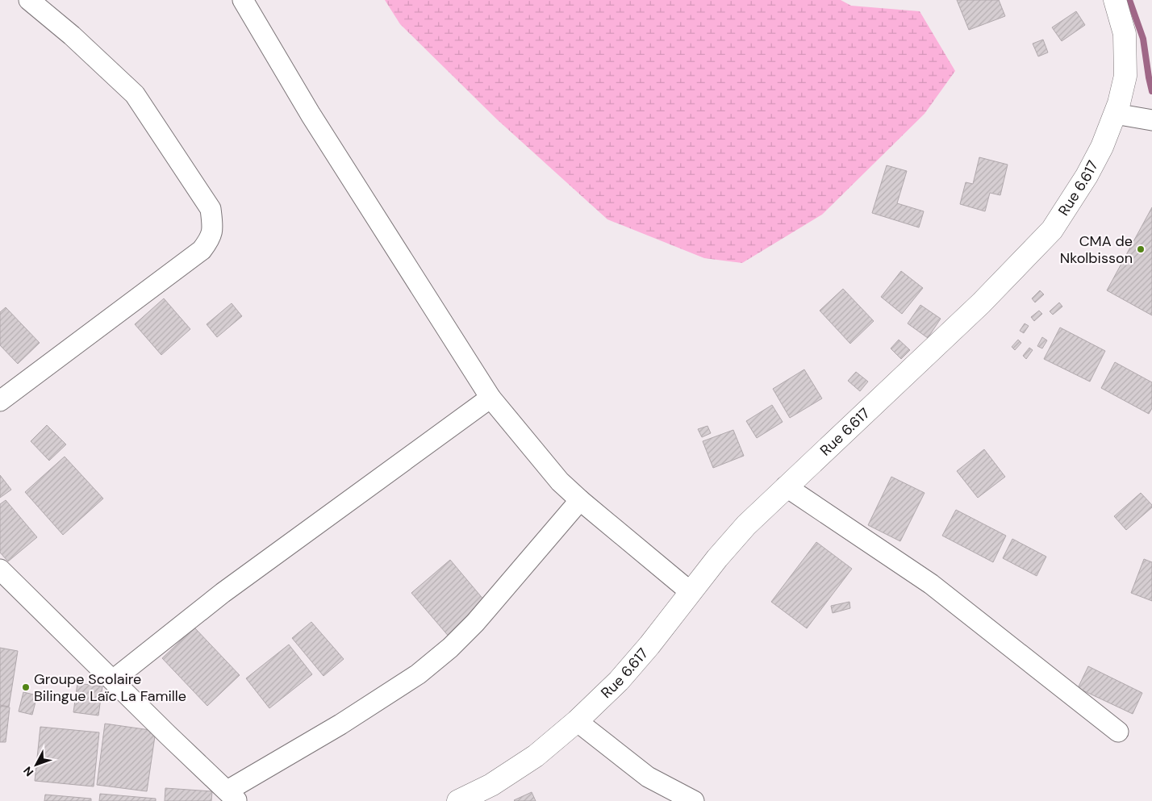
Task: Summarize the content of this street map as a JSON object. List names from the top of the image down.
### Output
{
  "streets": {
    "street": ["Rue 6.617"]
  },
  "places": ["CMA de Nkolbisson", "Groupe Scolaire Bilingue Laïc La Famille"],
  "north": "bottom left"
}
